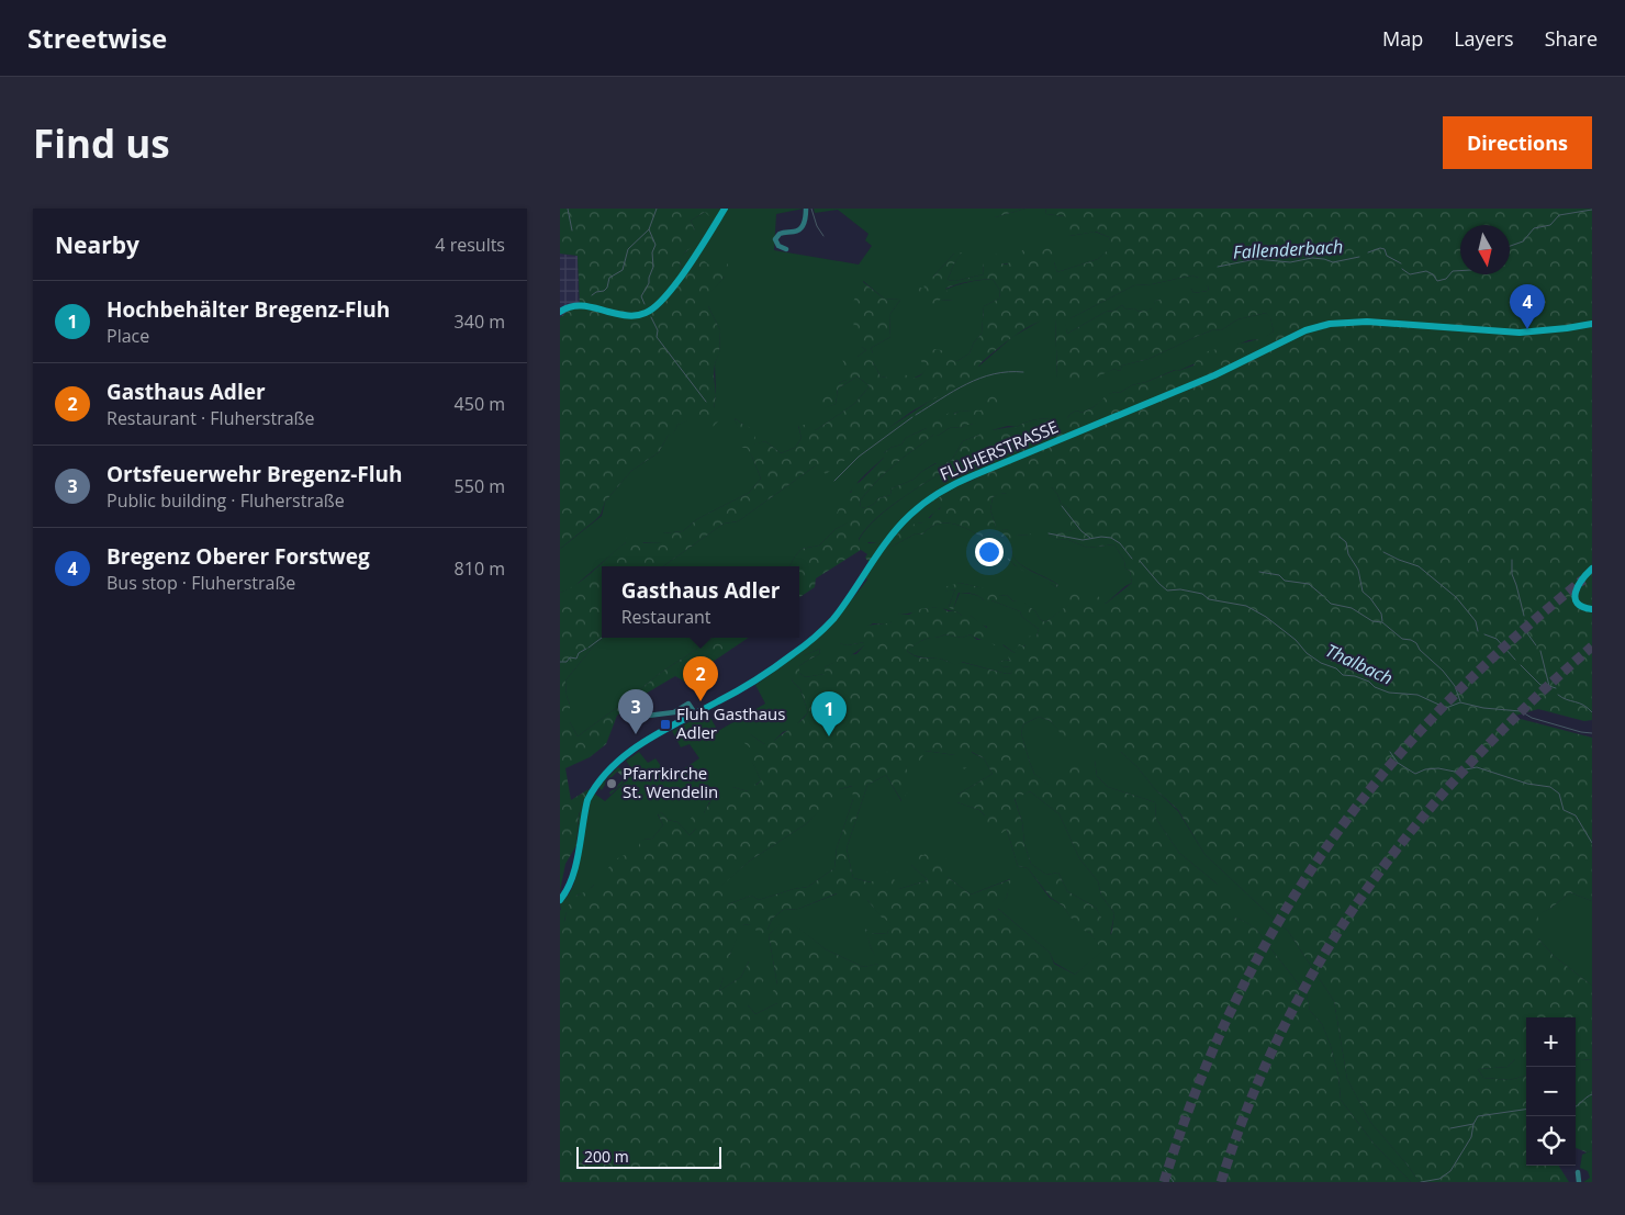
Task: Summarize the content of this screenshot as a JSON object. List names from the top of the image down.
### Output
{
  "streets": {
    "street": ["FLUHERSTRASSE"]
  },
  "water": ["Fallenderbach", "Thalbach"],
  "places": {
    "transit": ["Fluh Gasthaus Adler"],
    "other": ["Pfarrkirche St. Wendelin"]
  },
  "scale_bar": "200 m",
  "north": "bottom",
  "page": {
    "header": "Streetwise",
    "nav": ["Map", "Layers", "Share"],
    "buttons": "Directions",
    "title": "Find us",
    "heading": ["Nearby", "4 results"],
    "list": [
      {
        "mark": "1",
        "name": "Hochbehälter Bregenz-Fluh",
        "note": "Place",
        "value": "340 m"
      },
      {
        "mark": "2",
        "name": "Gasthaus Adler",
        "note": "Restaurant · Fluherstraße",
        "value": "450 m"
      },
      {
        "mark": "3",
        "name": "Ortsfeuerwehr Bregenz-Fluh",
        "note": "Public building · Fluherstraße",
        "value": "550 m"
      },
      {
        "mark": "4",
        "name": "Bregenz Oberer Forstweg",
        "note": "Bus stop · Fluherstraße",
        "value": "810 m"
      }
    ],
    "pins": [
      "4",
      "2",
      "3",
      "1"
    ],
    "popup": ["Gasthaus Adler", "Restaurant"],
    "map_buttons": ["+", "−"],
    "scale": "200 m"
  }
}
